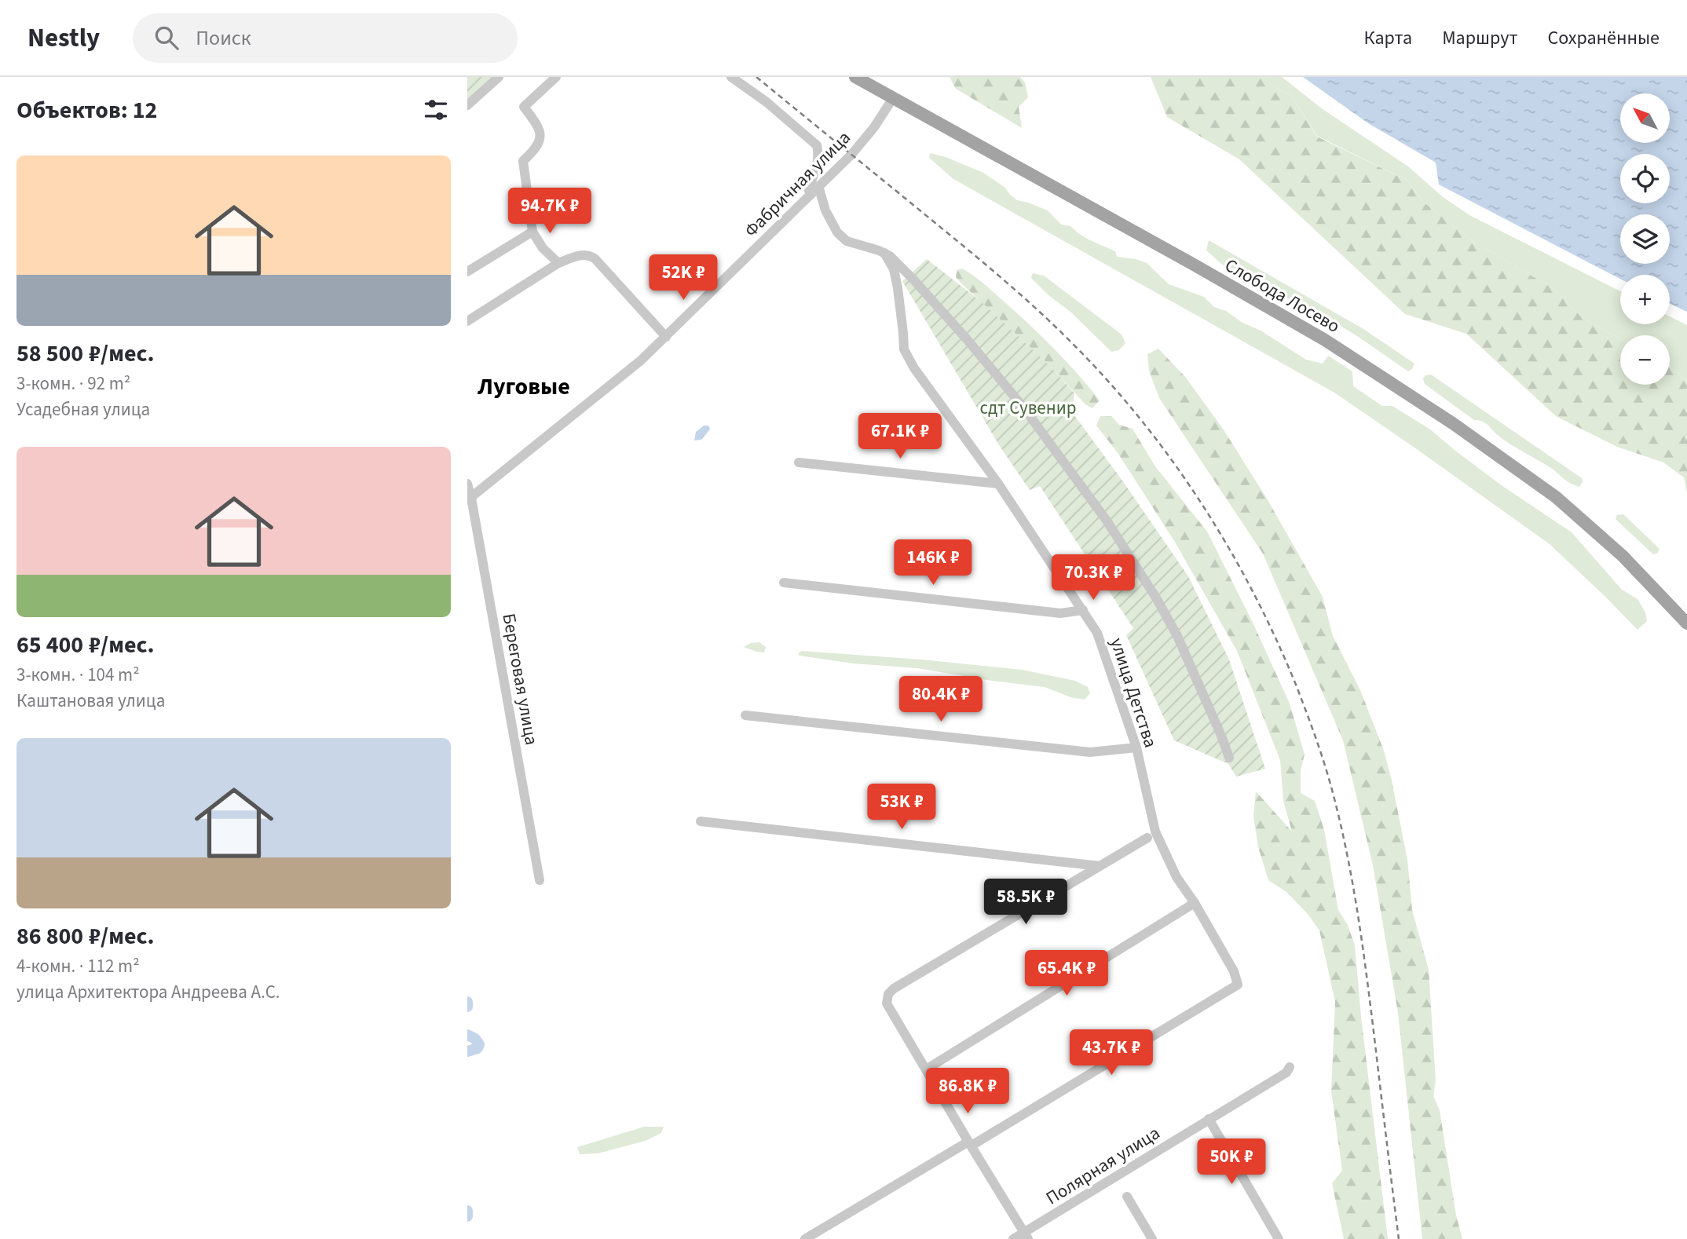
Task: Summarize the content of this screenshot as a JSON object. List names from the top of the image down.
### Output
{
  "streets": {
    "main road": ["Слобода Лосево"],
    "street": [
      "Фабричная улица",
      "Береговая улица",
      "улица Детства",
      "Полярная улица"
    ]
  },
  "crossings": [
    ["Фабричная улица", "Слобода Лосево"],
    ["Фабричная улица", "Береговая улица"]
  ],
  "districts": ["Луговые"],
  "parks": ["сдт Сувенир"],
  "north": "top left",
  "page": {
    "header": "Nestly",
    "search": "Поиск",
    "nav": ["Карта", "Маршрут", "Сохранённые"],
    "heading": "Объектов: 12",
    "map_buttons": ["+", "−"],
    "list": [
      {
        "name": "58 500 ₽/мес.",
        "note": "3-комн. · 92 m² · Усадебная улица"
      },
      {
        "name": "65 400 ₽/мес.",
        "note": "3-комн. · 104 m² · Каштановая улица"
      },
      {
        "name": "86 800 ₽/мес.",
        "note": "4-комн. · 112 m² · улица Архитектора Андреева А.С."
      }
    ],
    "price": [
      "94.7K ₽",
      "52K ₽",
      "67.1K ₽",
      "146K ₽",
      "70.3K ₽",
      "80.4K ₽",
      "53K ₽",
      "58.5K ₽",
      "65.4K ₽",
      "43.7K ₽",
      "86.8K ₽",
      "50K ₽"
    ]
  }
}
